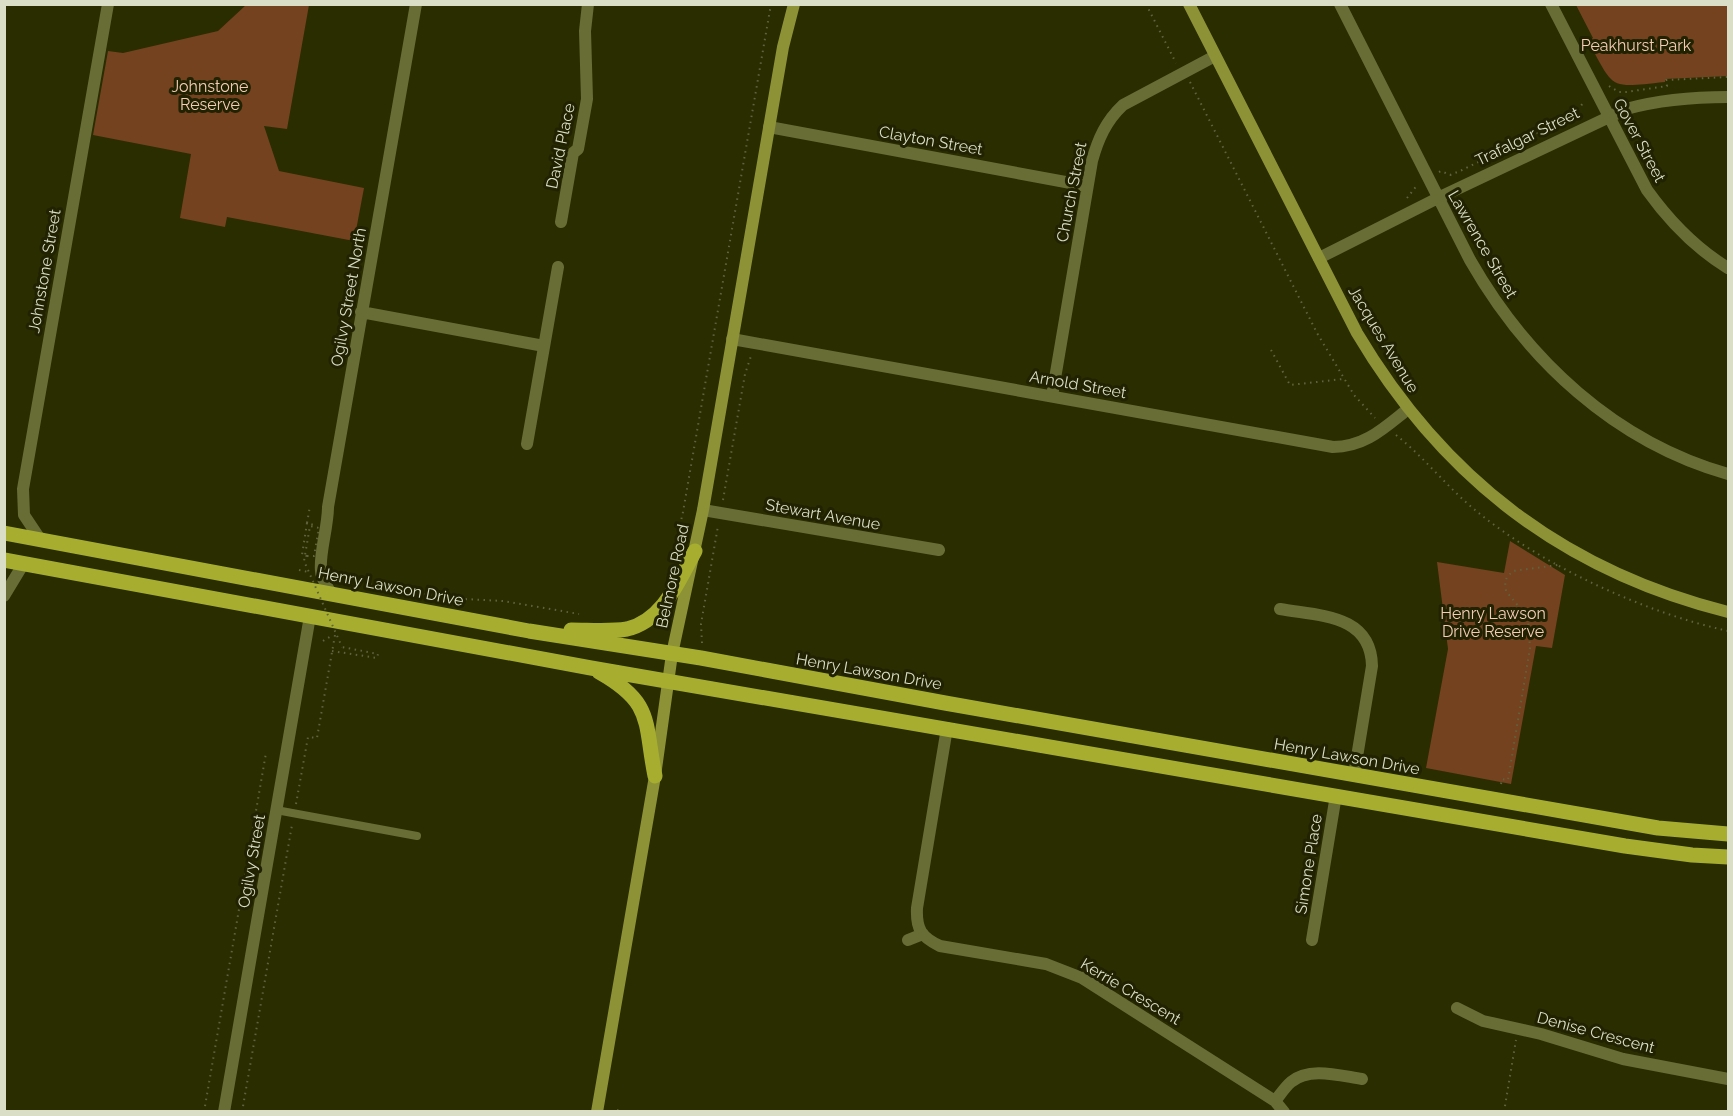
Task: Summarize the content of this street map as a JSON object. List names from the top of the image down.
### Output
{
  "streets": {
    "main road": ["Jacques Avenue", "Belmore Road", "Henry Lawson Drive"],
    "street": [
      "Trafalgar Street",
      "Clayton Street",
      "Gover Street",
      "David Place",
      "Church Street",
      "Lawrence Street",
      "Johnstone Street",
      "Ogilvy Street North",
      "Arnold Street",
      "Stewart Avenue",
      "Ogilvy Street",
      "Simone Place",
      "Kerrie Crescent",
      "Denise Crescent"
    ]
  },
  "crossings": [
    ["Trafalgar Street", "Gover Street"],
    ["Trafalgar Street", "Lawrence Street"],
    ["Trafalgar Street", "Jacques Avenue"],
    ["Clayton Street", "Church Street"],
    ["Clayton Street", "Belmore Road"],
    ["Church Street", "Jacques Avenue"],
    ["Church Street", "Arnold Street"],
    ["Johnstone Street", "Henry Lawson Drive"],
    ["Ogilvy Street North", "Henry Lawson Drive"],
    ["Jacques Avenue", "Arnold Street"],
    ["Arnold Street", "Belmore Road"],
    ["Stewart Avenue", "Belmore Road"],
    ["Belmore Road", "Henry Lawson Drive"]
  ],
  "parks": ["Peakhurst Park", "Johnstone Reserve", "Henry Lawson Drive Reserve"]
}
